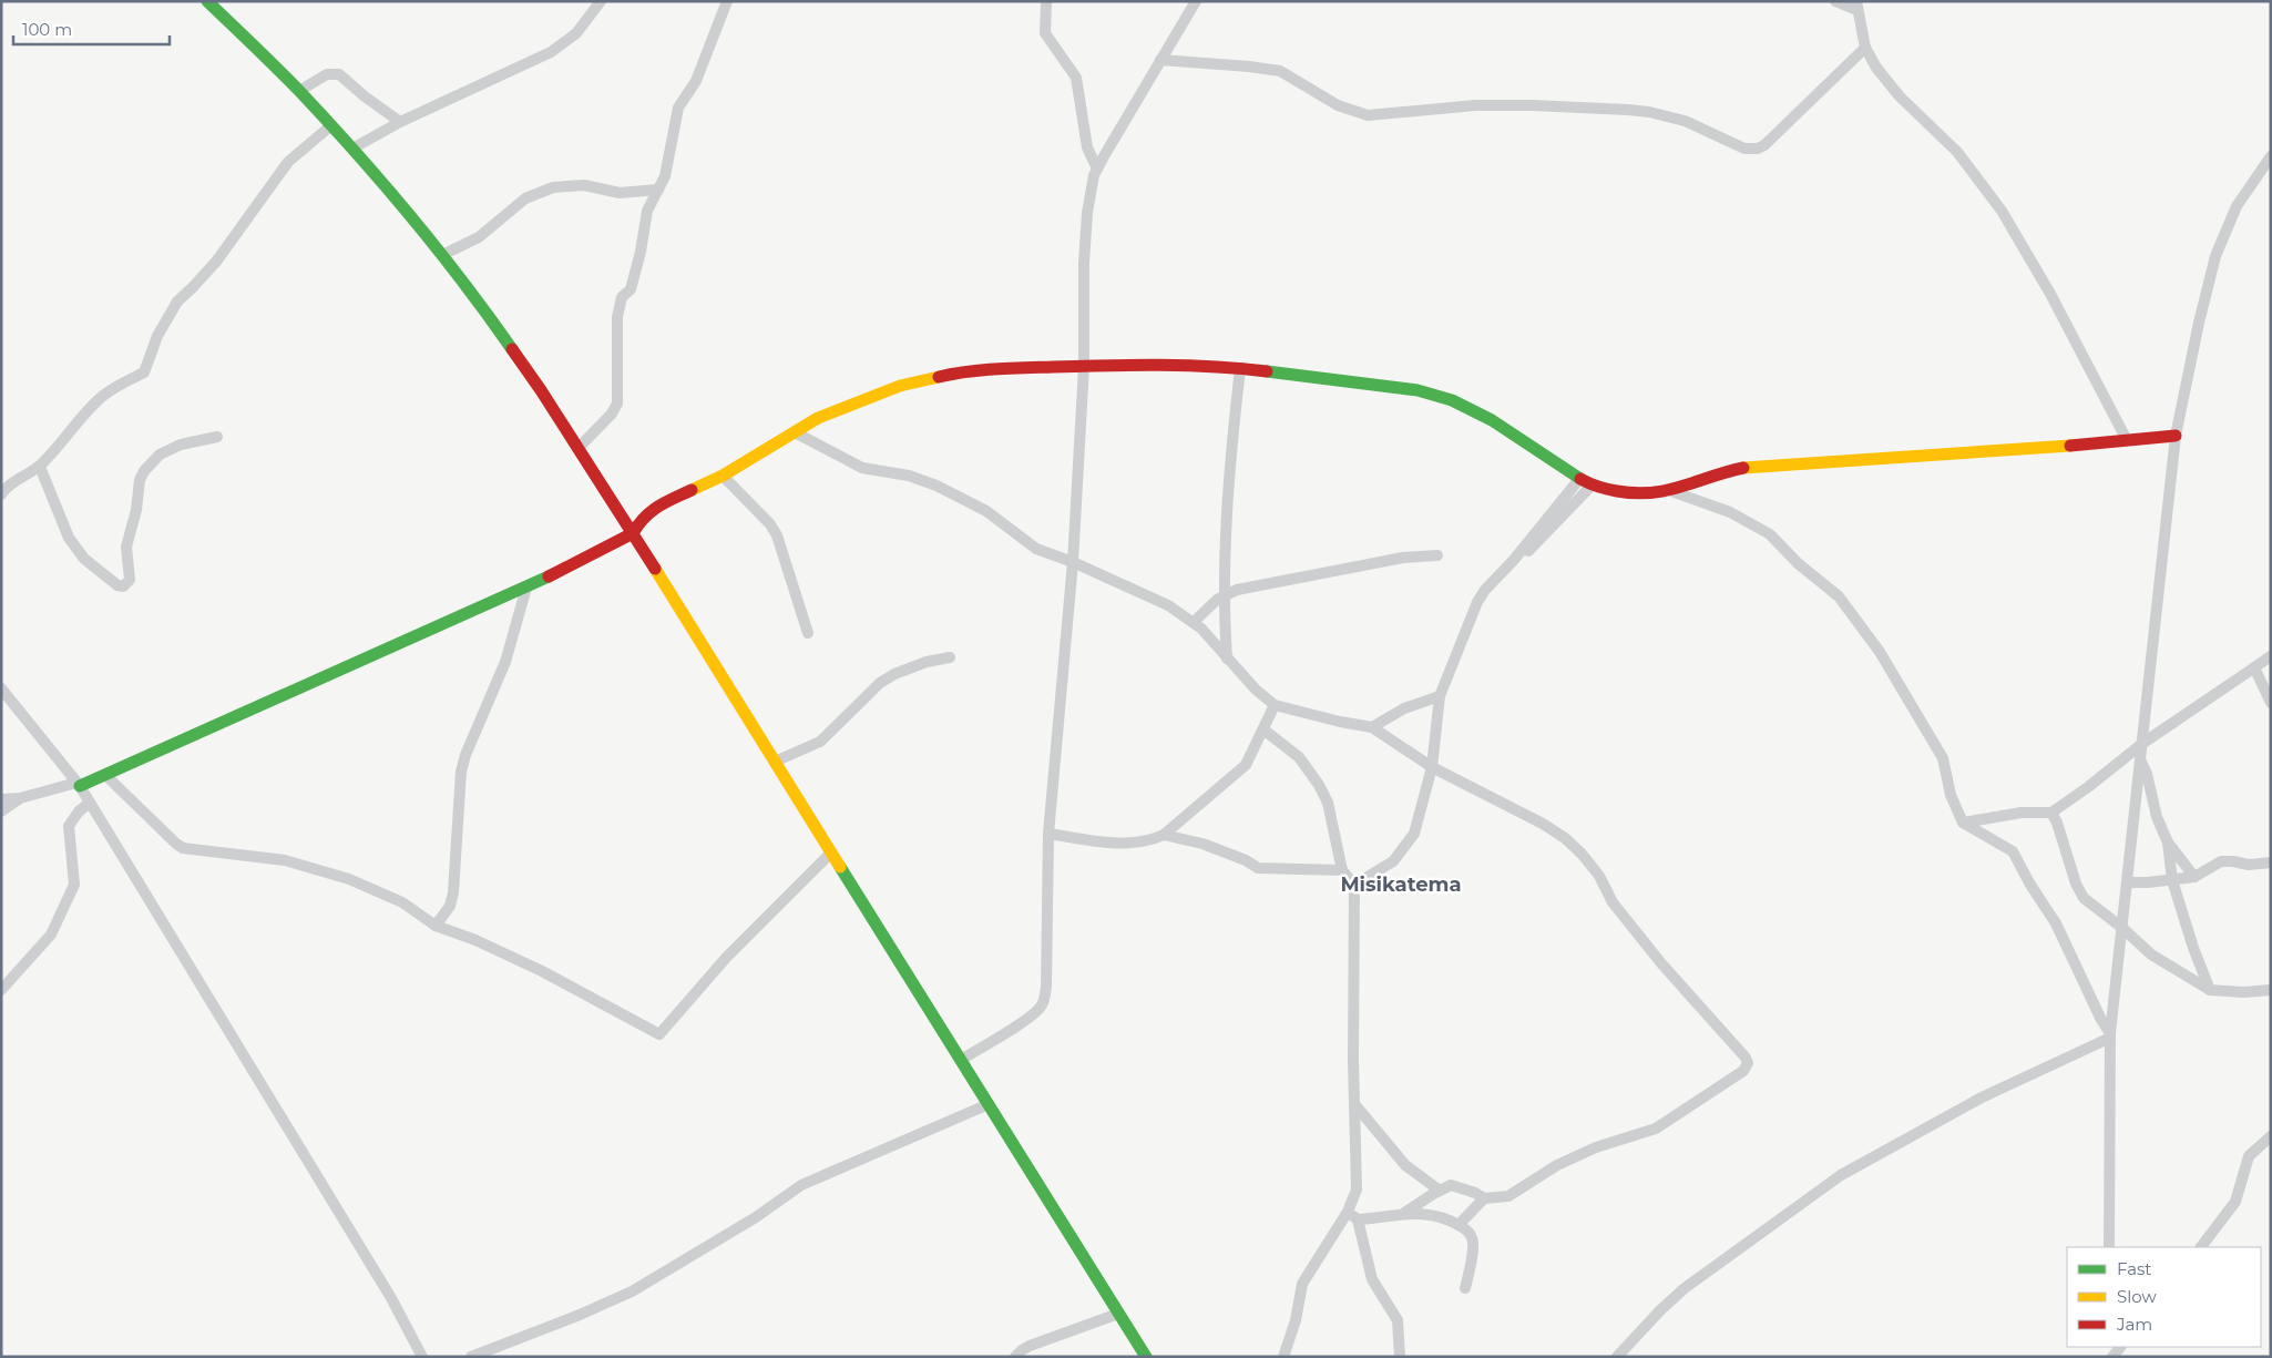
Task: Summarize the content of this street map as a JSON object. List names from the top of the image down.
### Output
{
  "districts": ["Misikatema"],
  "legend": ["Fast", "Slow", "Jam"],
  "scale_bar": "100 m"
}
